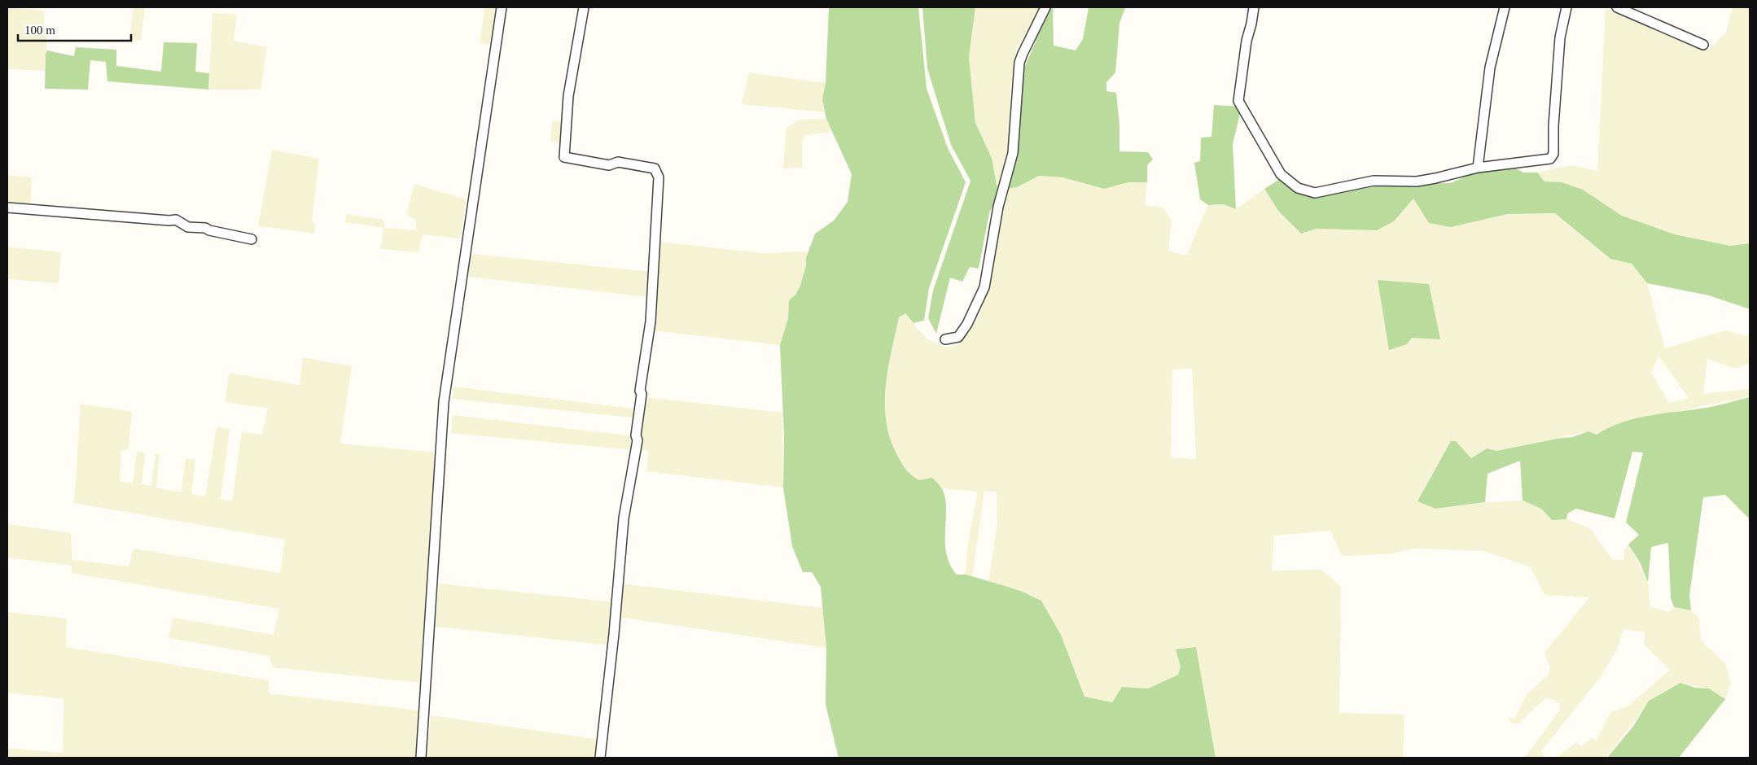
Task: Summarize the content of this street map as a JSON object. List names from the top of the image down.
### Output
{
  "scale_bar": "100 m"
}
